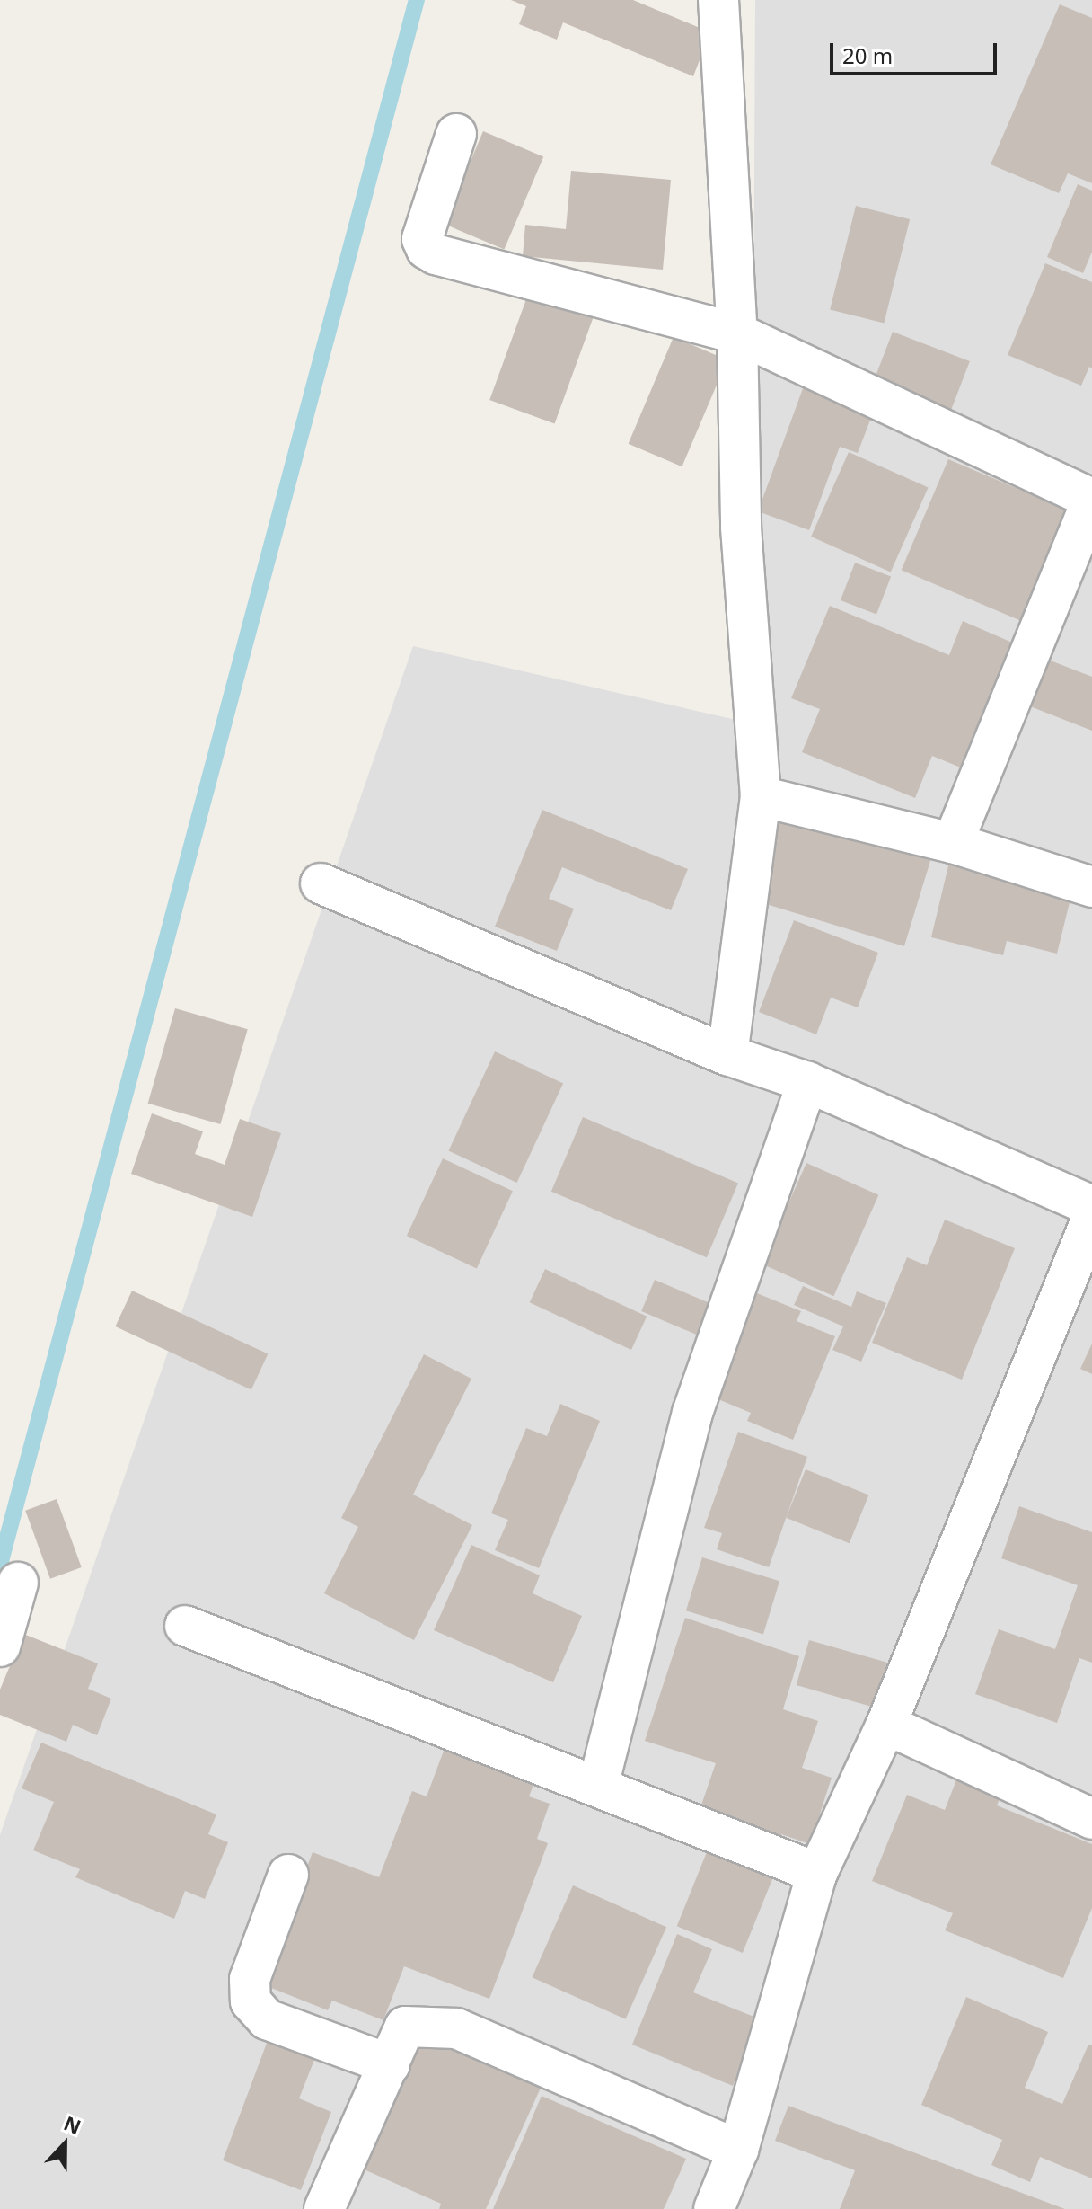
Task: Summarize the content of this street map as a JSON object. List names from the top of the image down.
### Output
{
  "scale_bar": "20 m",
  "north": "top"
}
